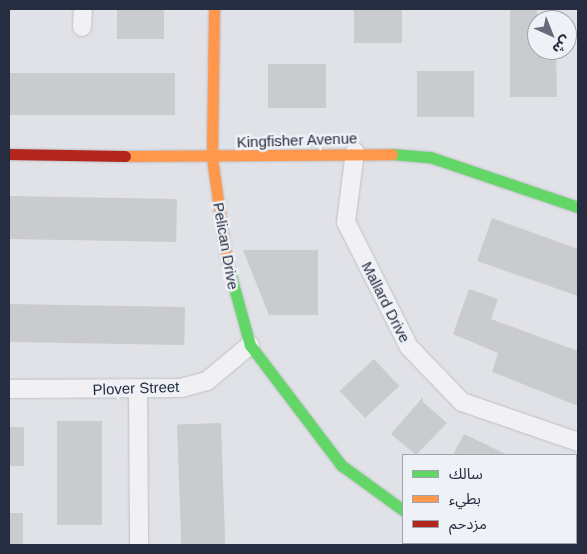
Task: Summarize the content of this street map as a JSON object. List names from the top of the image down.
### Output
{
  "streets": {
    "street": [
      "Kingfisher Avenue",
      "Pelican Drive",
      "Mallard Drive",
      "Plover Street"
    ]
  },
  "crossings": [
    ["Kingfisher Avenue", "Pelican Drive"],
    ["Kingfisher Avenue", "Mallard Drive"],
    ["Pelican Drive", "Plover Street"]
  ],
  "legend": ["سالك", "بطيء", "مزدحم"],
  "north": "bottom right"
}
